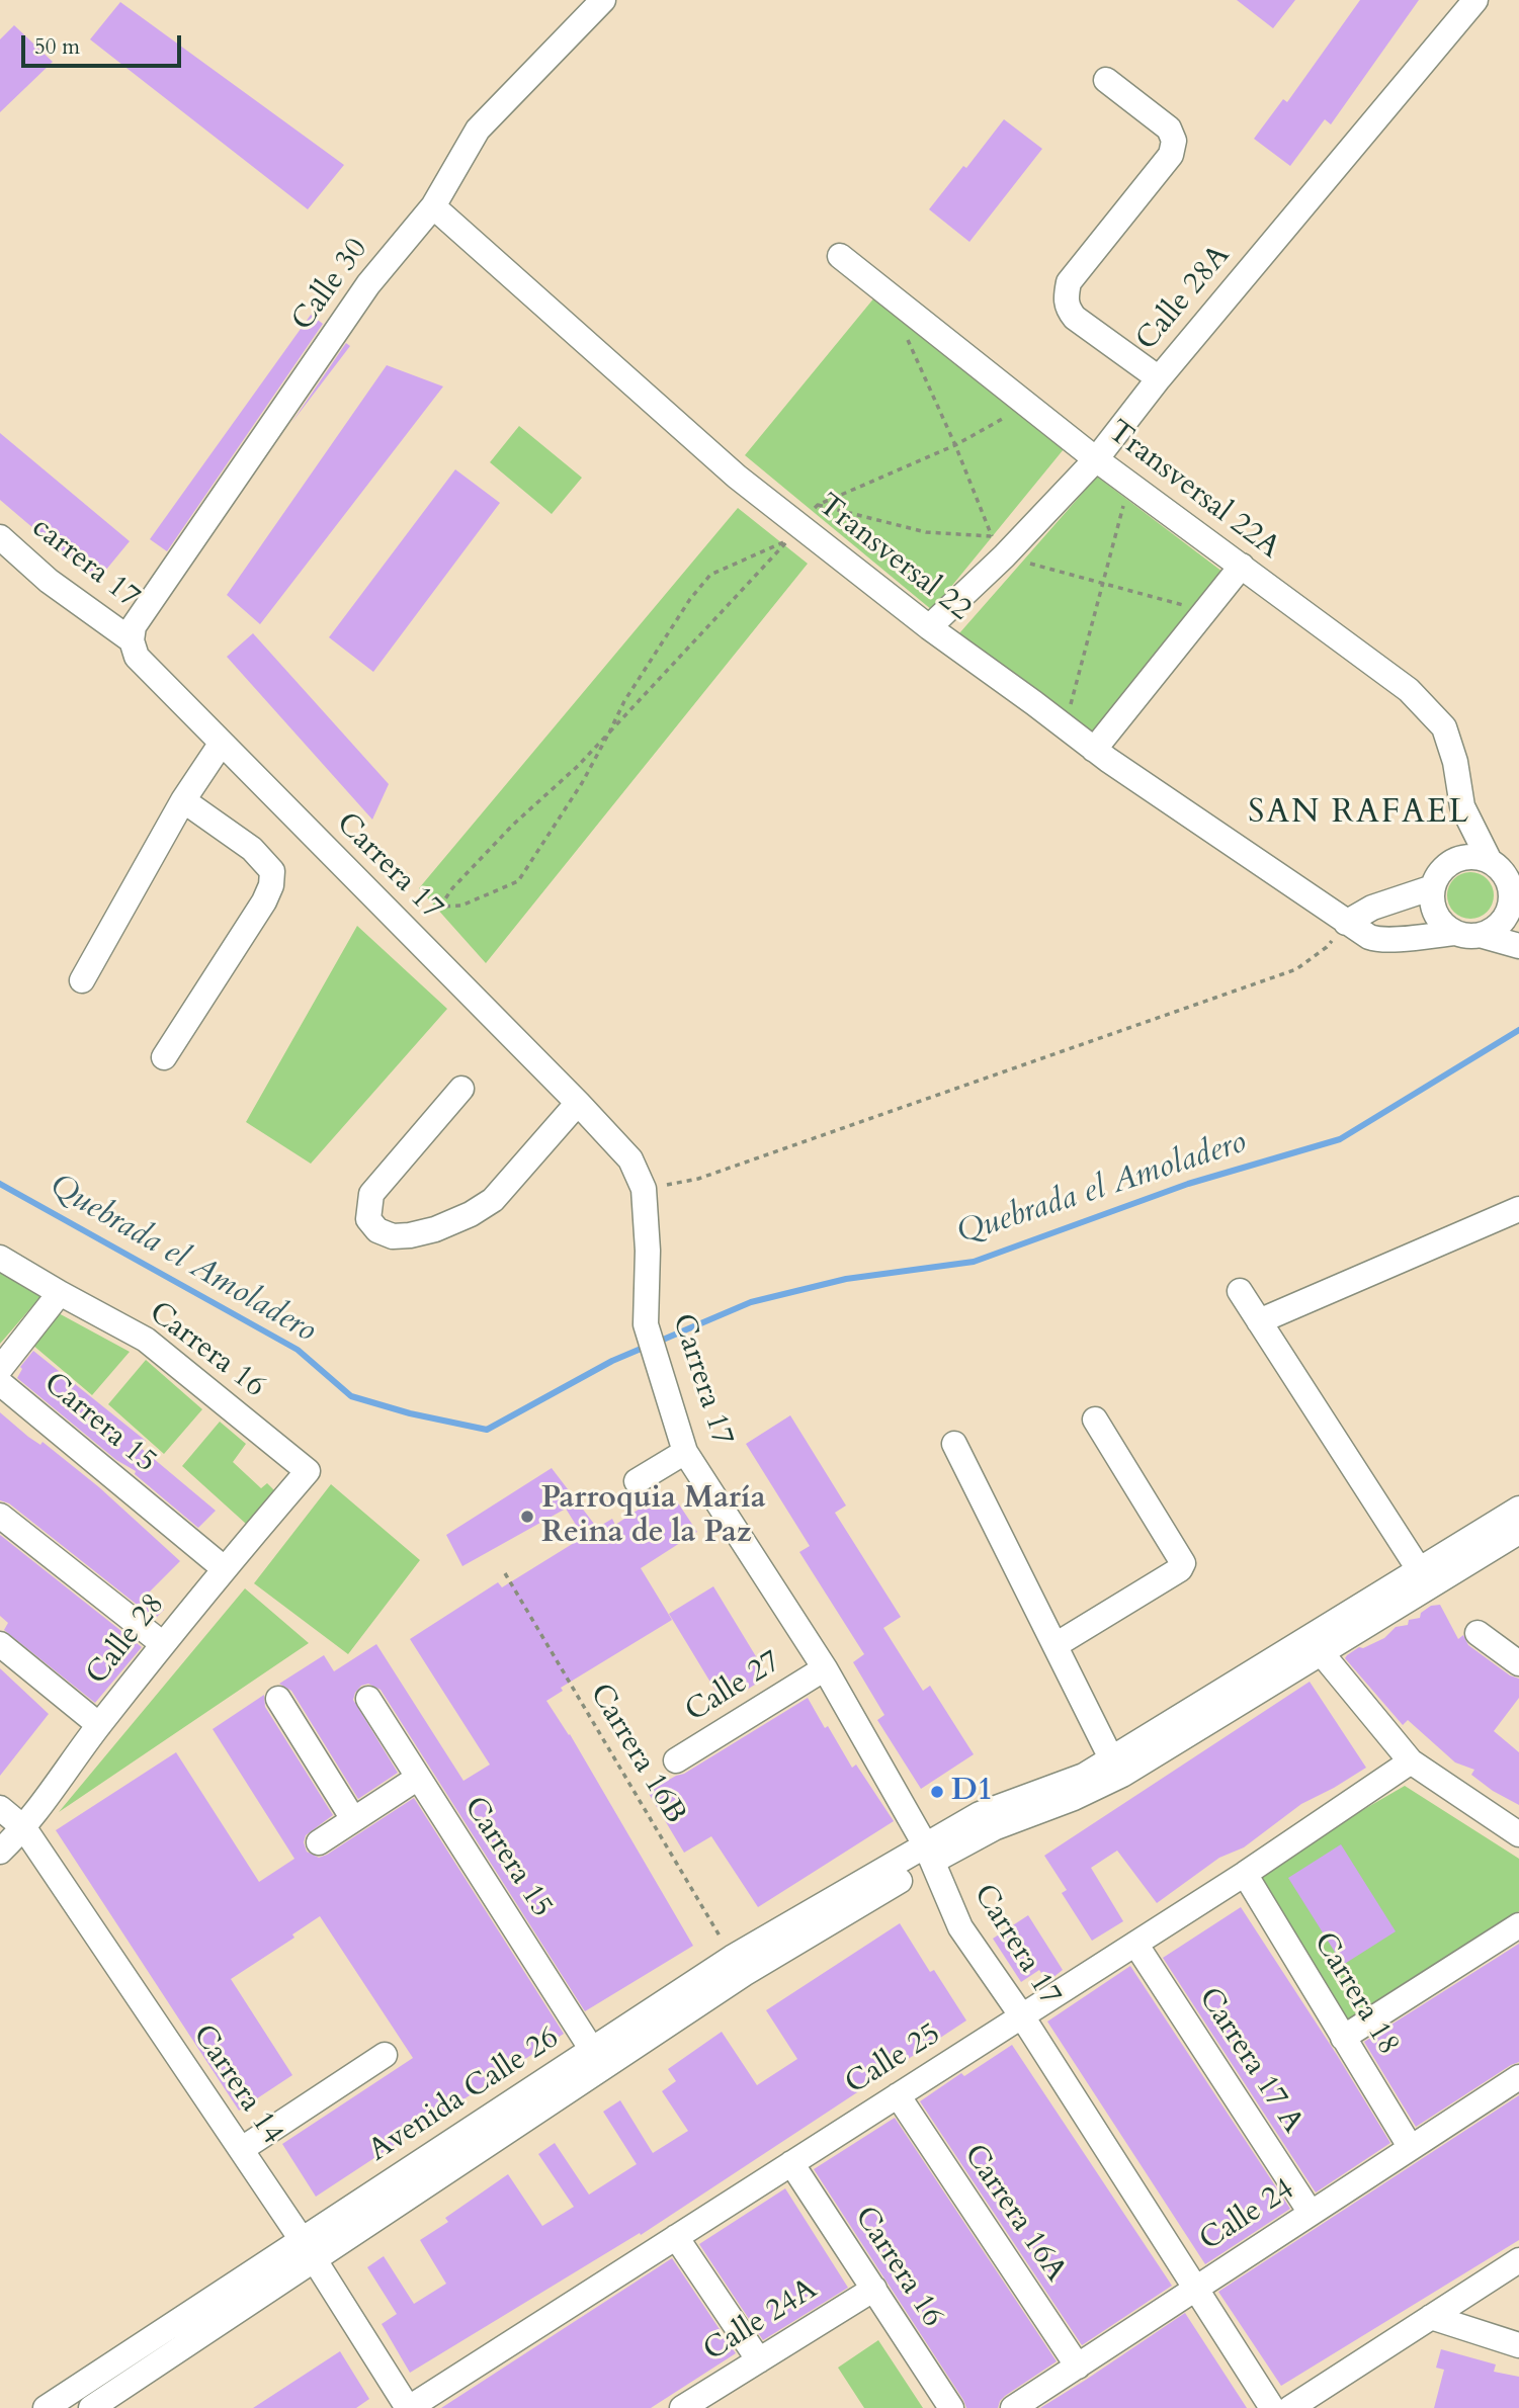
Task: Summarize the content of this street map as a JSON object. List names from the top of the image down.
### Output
{
  "streets": {
    "street": [
      "Calle 30",
      "Calle 28A",
      "Transversal 22A",
      "Transversal 22",
      "carrera 17",
      "Carrera 17",
      "Carrera 16",
      "Carrera 15",
      "Calle 28",
      "Calle 27",
      "Carrera 18",
      "Calle 25",
      "Carrera 17 A",
      "Carrera 14",
      "Avenida Calle 26",
      "Carrera 16A",
      "Calle 24",
      "Calle 24A"
    ],
    "path": ["Carrera 16B"]
  },
  "crossings": [
    ["Calle 30", "Transversal 22"],
    ["Calle 30", "carrera 17"],
    ["Calle 30", "Carrera 17"],
    ["Calle 28A", "Transversal 22A"],
    ["Calle 28A", "Transversal 22"],
    ["carrera 17", "Carrera 17"],
    ["Carrera 17", "Calle 27"],
    ["Carrera 17", "Calle 25"],
    ["Carrera 17", "Avenida Calle 26"],
    ["Carrera 17", "Calle 24"],
    ["Carrera 16", "Calle 28"],
    ["Carrera 16", "Calle 25"],
    ["Carrera 16", "Calle 24A"],
    ["Carrera 15", "Calle 28"],
    ["Carrera 15", "Avenida Calle 26"],
    ["Calle 28", "Carrera 14"],
    ["Carrera 16B", "Avenida Calle 26"],
    ["Carrera 18", "Calle 25"],
    ["Carrera 18", "Calle 24"],
    ["Calle 25", "Carrera 17 A"],
    ["Calle 25", "Carrera 14"],
    ["Calle 25", "Carrera 16A"],
    ["Carrera 17 A", "Calle 24"],
    ["Carrera 14", "Avenida Calle 26"],
    ["Carrera 16A", "Calle 24"]
  ],
  "districts": ["SAN RAFAEL"],
  "water": ["Quebrada el Amoladero"],
  "places": ["Parroquia María Reina de la Paz", "D1"],
  "scale_bar": "50 m"
}
